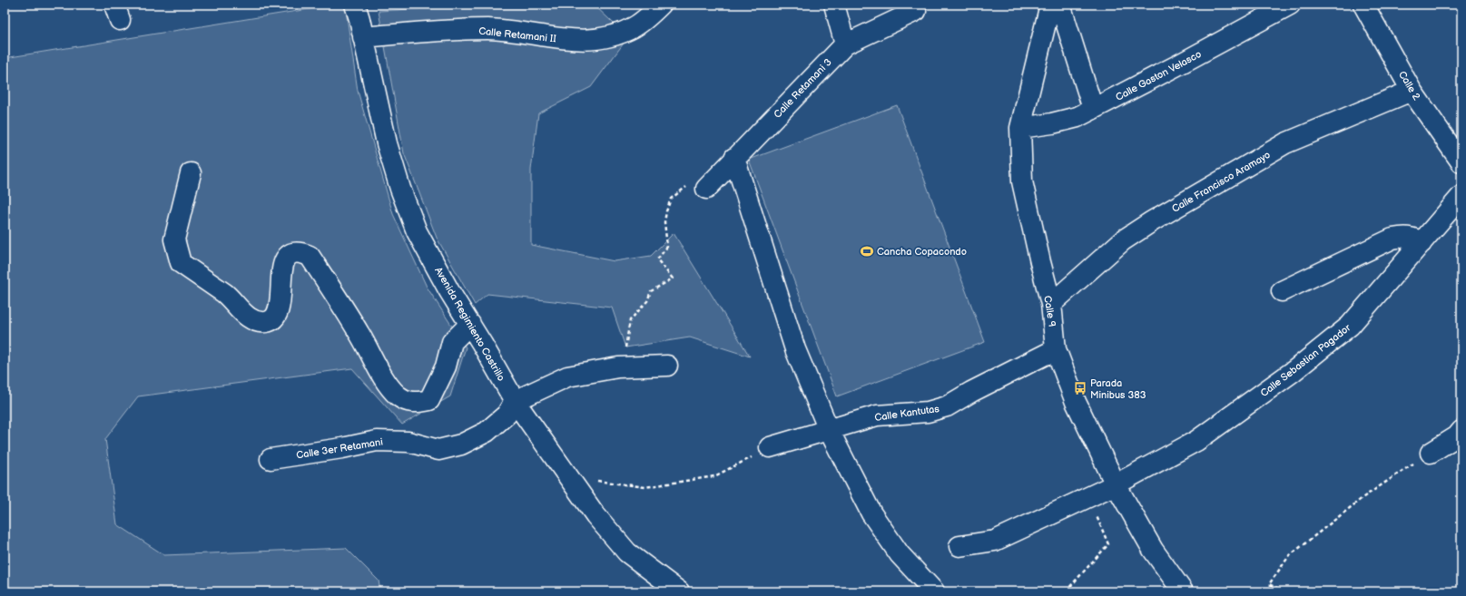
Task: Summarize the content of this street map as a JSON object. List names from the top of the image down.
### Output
{
  "streets": {
    "street": [
      "Calle Retamani II",
      "Calle Gaston Velasco",
      "Calle 2",
      "Calle Retamani 3",
      "Calle Francisco Aramayo",
      "Calle 9",
      "Avenida Regimiento Castrillo",
      "Calle Sebastian Pagador",
      "Calle Kantutas",
      "Calle 3er Retamani"
    ]
  },
  "crossings": [
    ["Calle Retamani II", "Avenida Regimiento Castrillo"],
    ["Calle Gaston Velasco", "Calle 9"],
    ["Calle 2", "Calle Francisco Aramayo"],
    ["Calle Francisco Aramayo", "Calle 9"],
    ["Calle 9", "Calle Sebastian Pagador"],
    ["Calle 9", "Calle Kantutas"],
    ["Avenida Regimiento Castrillo", "Calle 3er Retamani"]
  ],
  "places": {
    "sports": ["Cancha Copacondo"],
    "bus stop": ["Parada Minibus 383"]
  }
}
